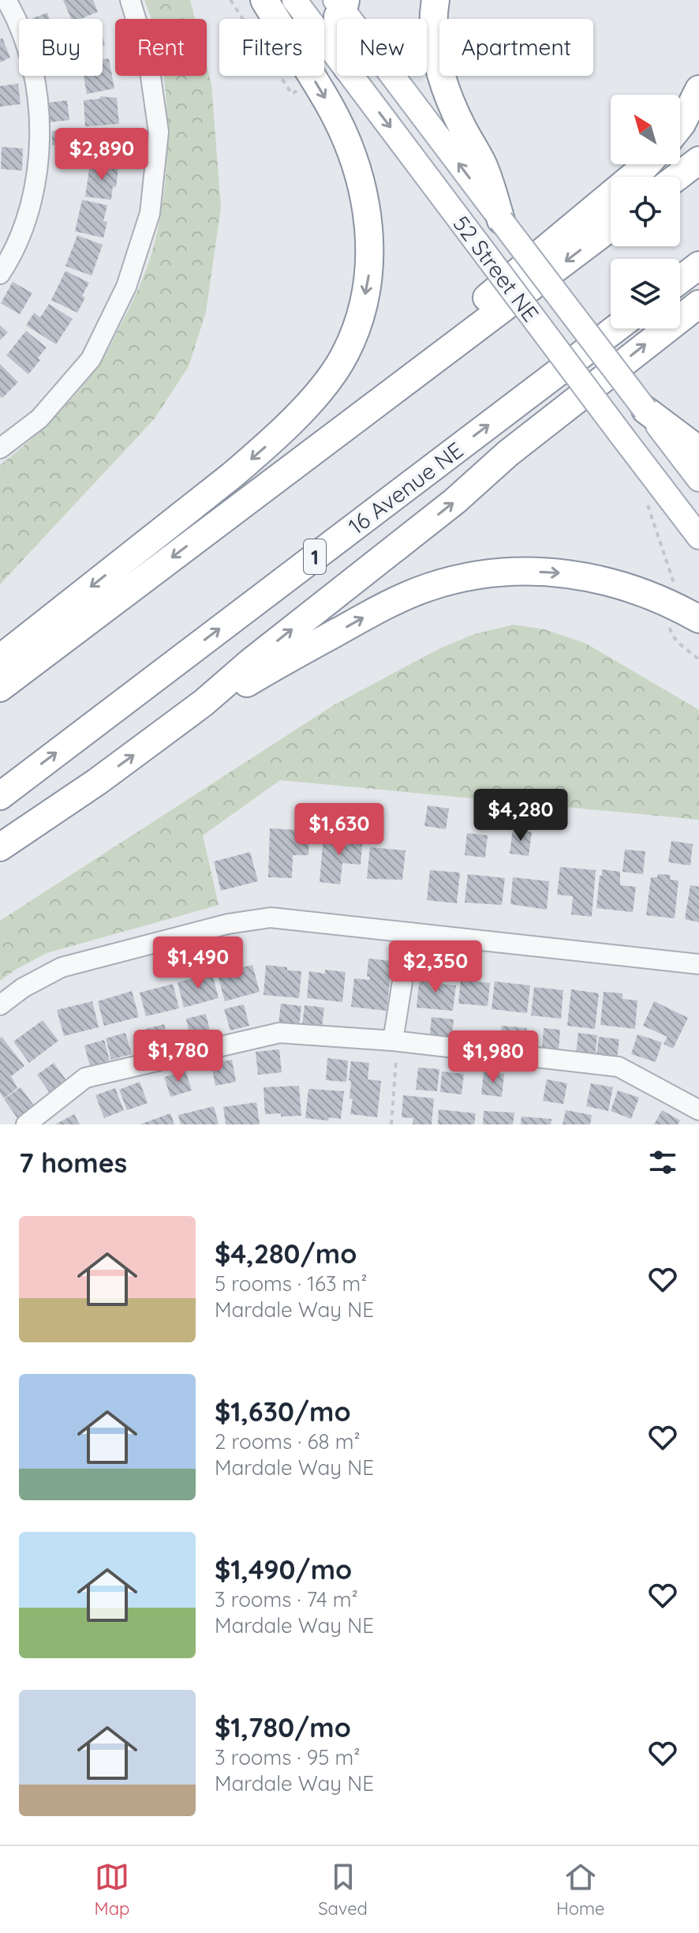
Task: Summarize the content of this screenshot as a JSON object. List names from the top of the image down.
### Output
{
  "streets": {
    "highway": ["16 Avenue NE", "1"],
    "main road": ["52 Street NE"]
  },
  "north": "top left",
  "page": {
    "chip": [
      "Buy",
      "Rent",
      "Filters",
      "New",
      "Apartment"
    ],
    "price": [
      "$2,890",
      "$4,280",
      "$1,630",
      "$1,490",
      "$2,350",
      "$1,780",
      "$1,980"
    ],
    "heading": "7 homes",
    "list": [
      {
        "name": "$4,280/mo",
        "note": "5 rooms · 163 m² · Mardale Way NE"
      },
      {
        "name": "$1,630/mo",
        "note": "2 rooms · 68 m² · Mardale Way NE"
      },
      {
        "name": "$1,490/mo",
        "note": "3 rooms · 74 m² · Mardale Way NE"
      },
      {
        "name": "$1,780/mo",
        "note": "3 rooms · 95 m² · Mardale Way NE"
      }
    ],
    "tabs": ["Map", "Saved", "Home"]
  }
}
